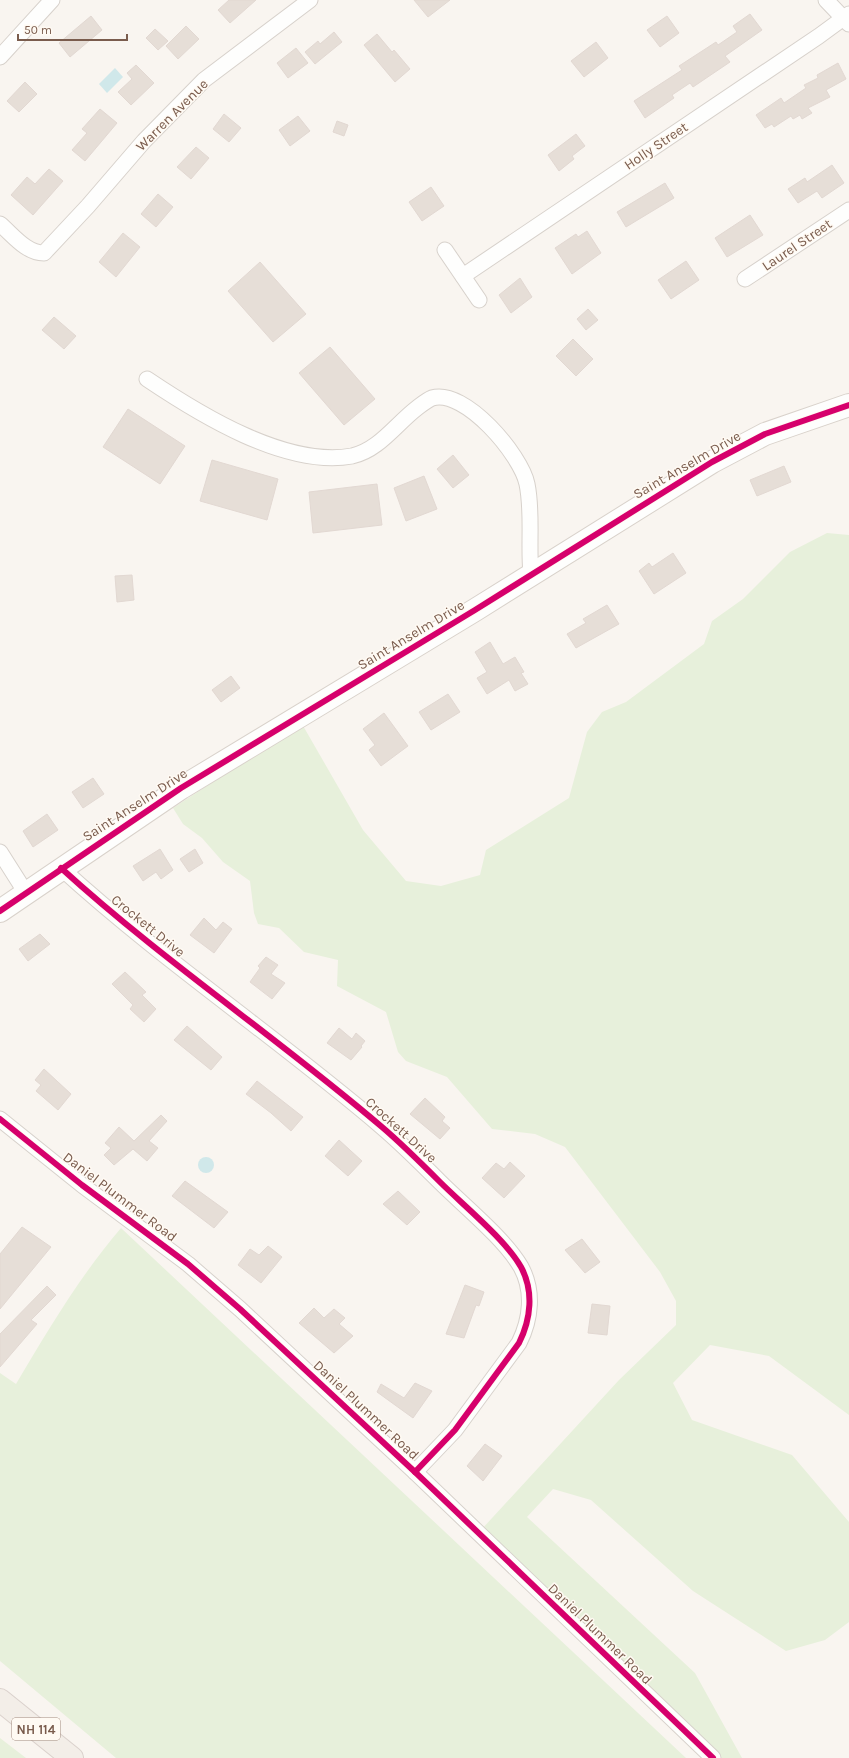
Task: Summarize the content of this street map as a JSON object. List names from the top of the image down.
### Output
{
  "streets": {
    "main road": ["NH 114"],
    "street": [
      "Warren Avenue",
      "Holly Street",
      "Laurel Street",
      "Saint Anselm Drive",
      "Crockett Drive",
      "Daniel Plummer Road"
    ]
  },
  "crossings": [
    ["Saint Anselm Drive", "Crockett Drive"],
    ["Crockett Drive", "Daniel Plummer Road"]
  ],
  "scale_bar": "50 m"
}
